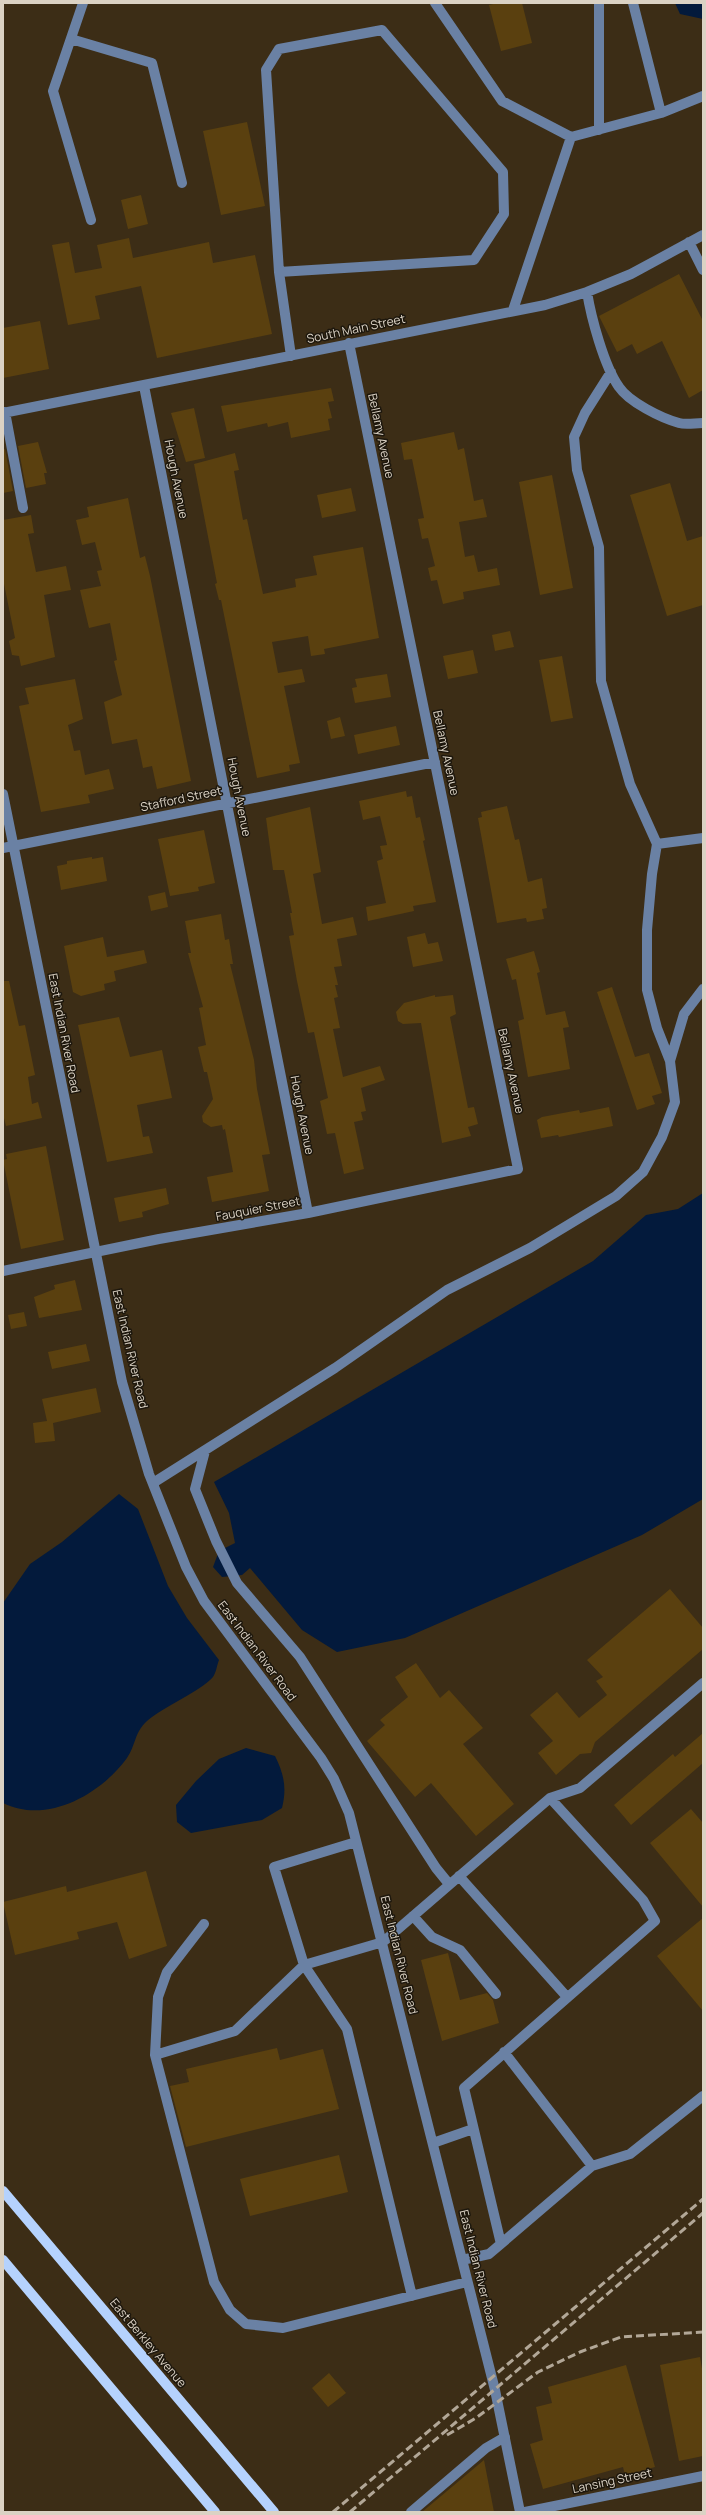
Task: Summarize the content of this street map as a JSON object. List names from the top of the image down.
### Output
{
  "streets": {
    "main road": ["East Berkley Avenue"],
    "street": [
      "South Main Street",
      "Bellamy Avenue",
      "Hough Avenue",
      "Stafford Street",
      "East Indian River Road",
      "Fauquier Street",
      "Lansing Street"
    ]
  },
  "crossings": [
    ["South Main Street", "Bellamy Avenue"],
    ["South Main Street", "Hough Avenue"],
    ["Bellamy Avenue", "Stafford Street"],
    ["Bellamy Avenue", "Fauquier Street"],
    ["Hough Avenue", "Stafford Street"],
    ["Hough Avenue", "Fauquier Street"],
    ["Stafford Street", "East Indian River Road"],
    ["East Indian River Road", "Fauquier Street"]
  ]
}
